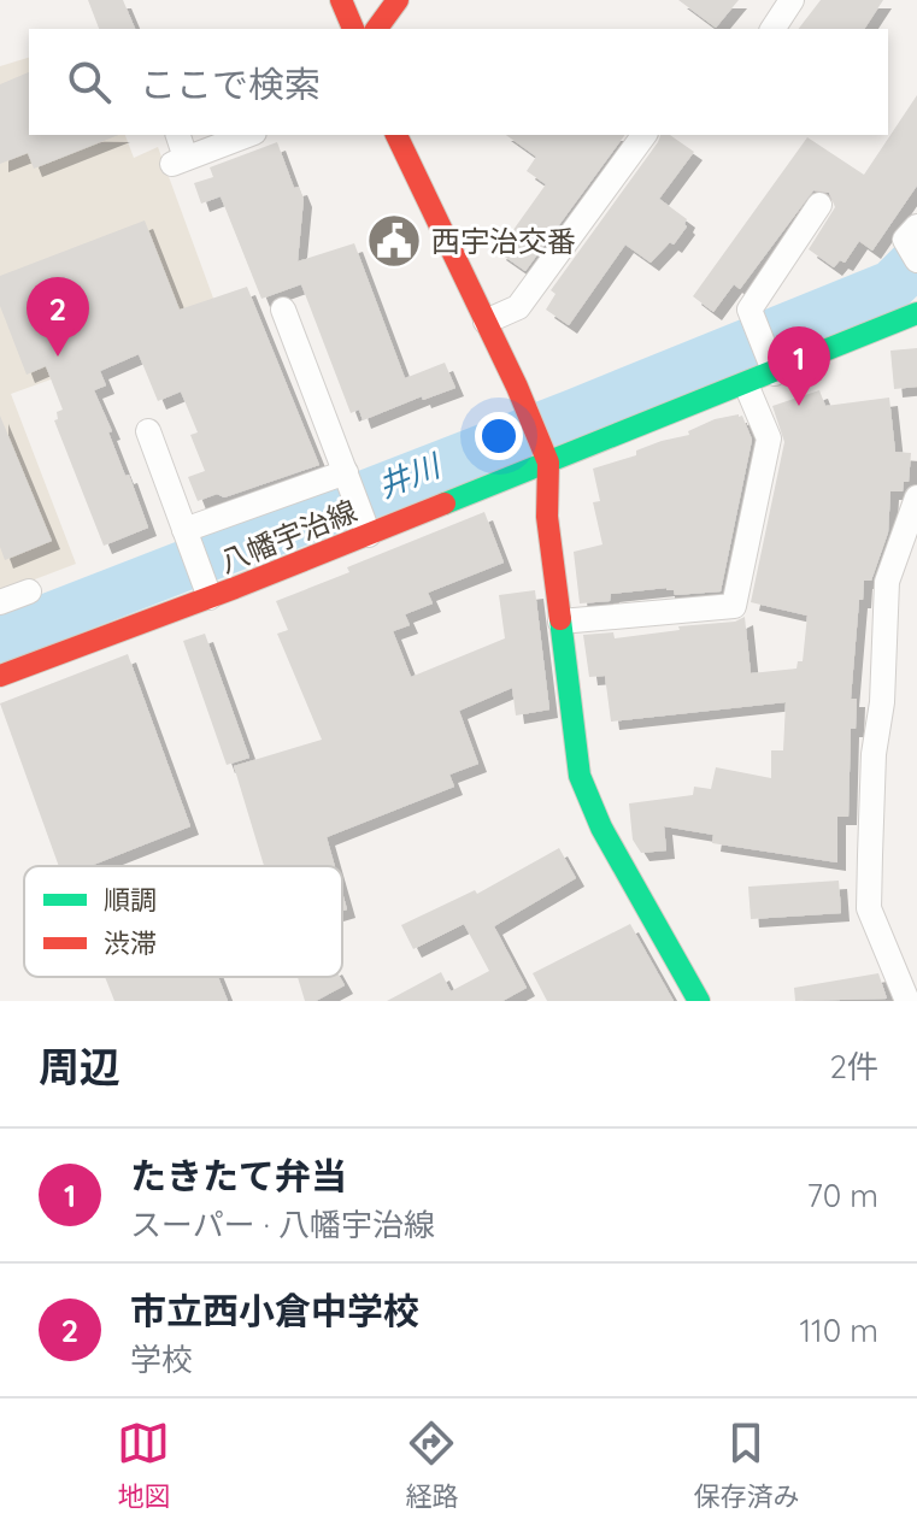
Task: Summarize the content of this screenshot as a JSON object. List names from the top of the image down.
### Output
{
  "streets": {
    "street": ["八幡宇治線"]
  },
  "water": ["井川"],
  "places": {
    "public building": ["西宇治交番"]
  },
  "legend": ["順調", "渋滞"],
  "page": {
    "search": "ここで検索",
    "pins": ["2", "1"],
    "heading": ["周辺", "2件"],
    "list": [
      {
        "mark": "1",
        "name": "たきたて弁当",
        "note": "スーパー · 八幡宇治線",
        "value": "70 m"
      },
      {
        "mark": "2",
        "name": "市立西小倉中学校",
        "note": "学校",
        "value": "110 m"
      }
    ],
    "nav": ["地図", "経路", "保存済み"]
  }
}
